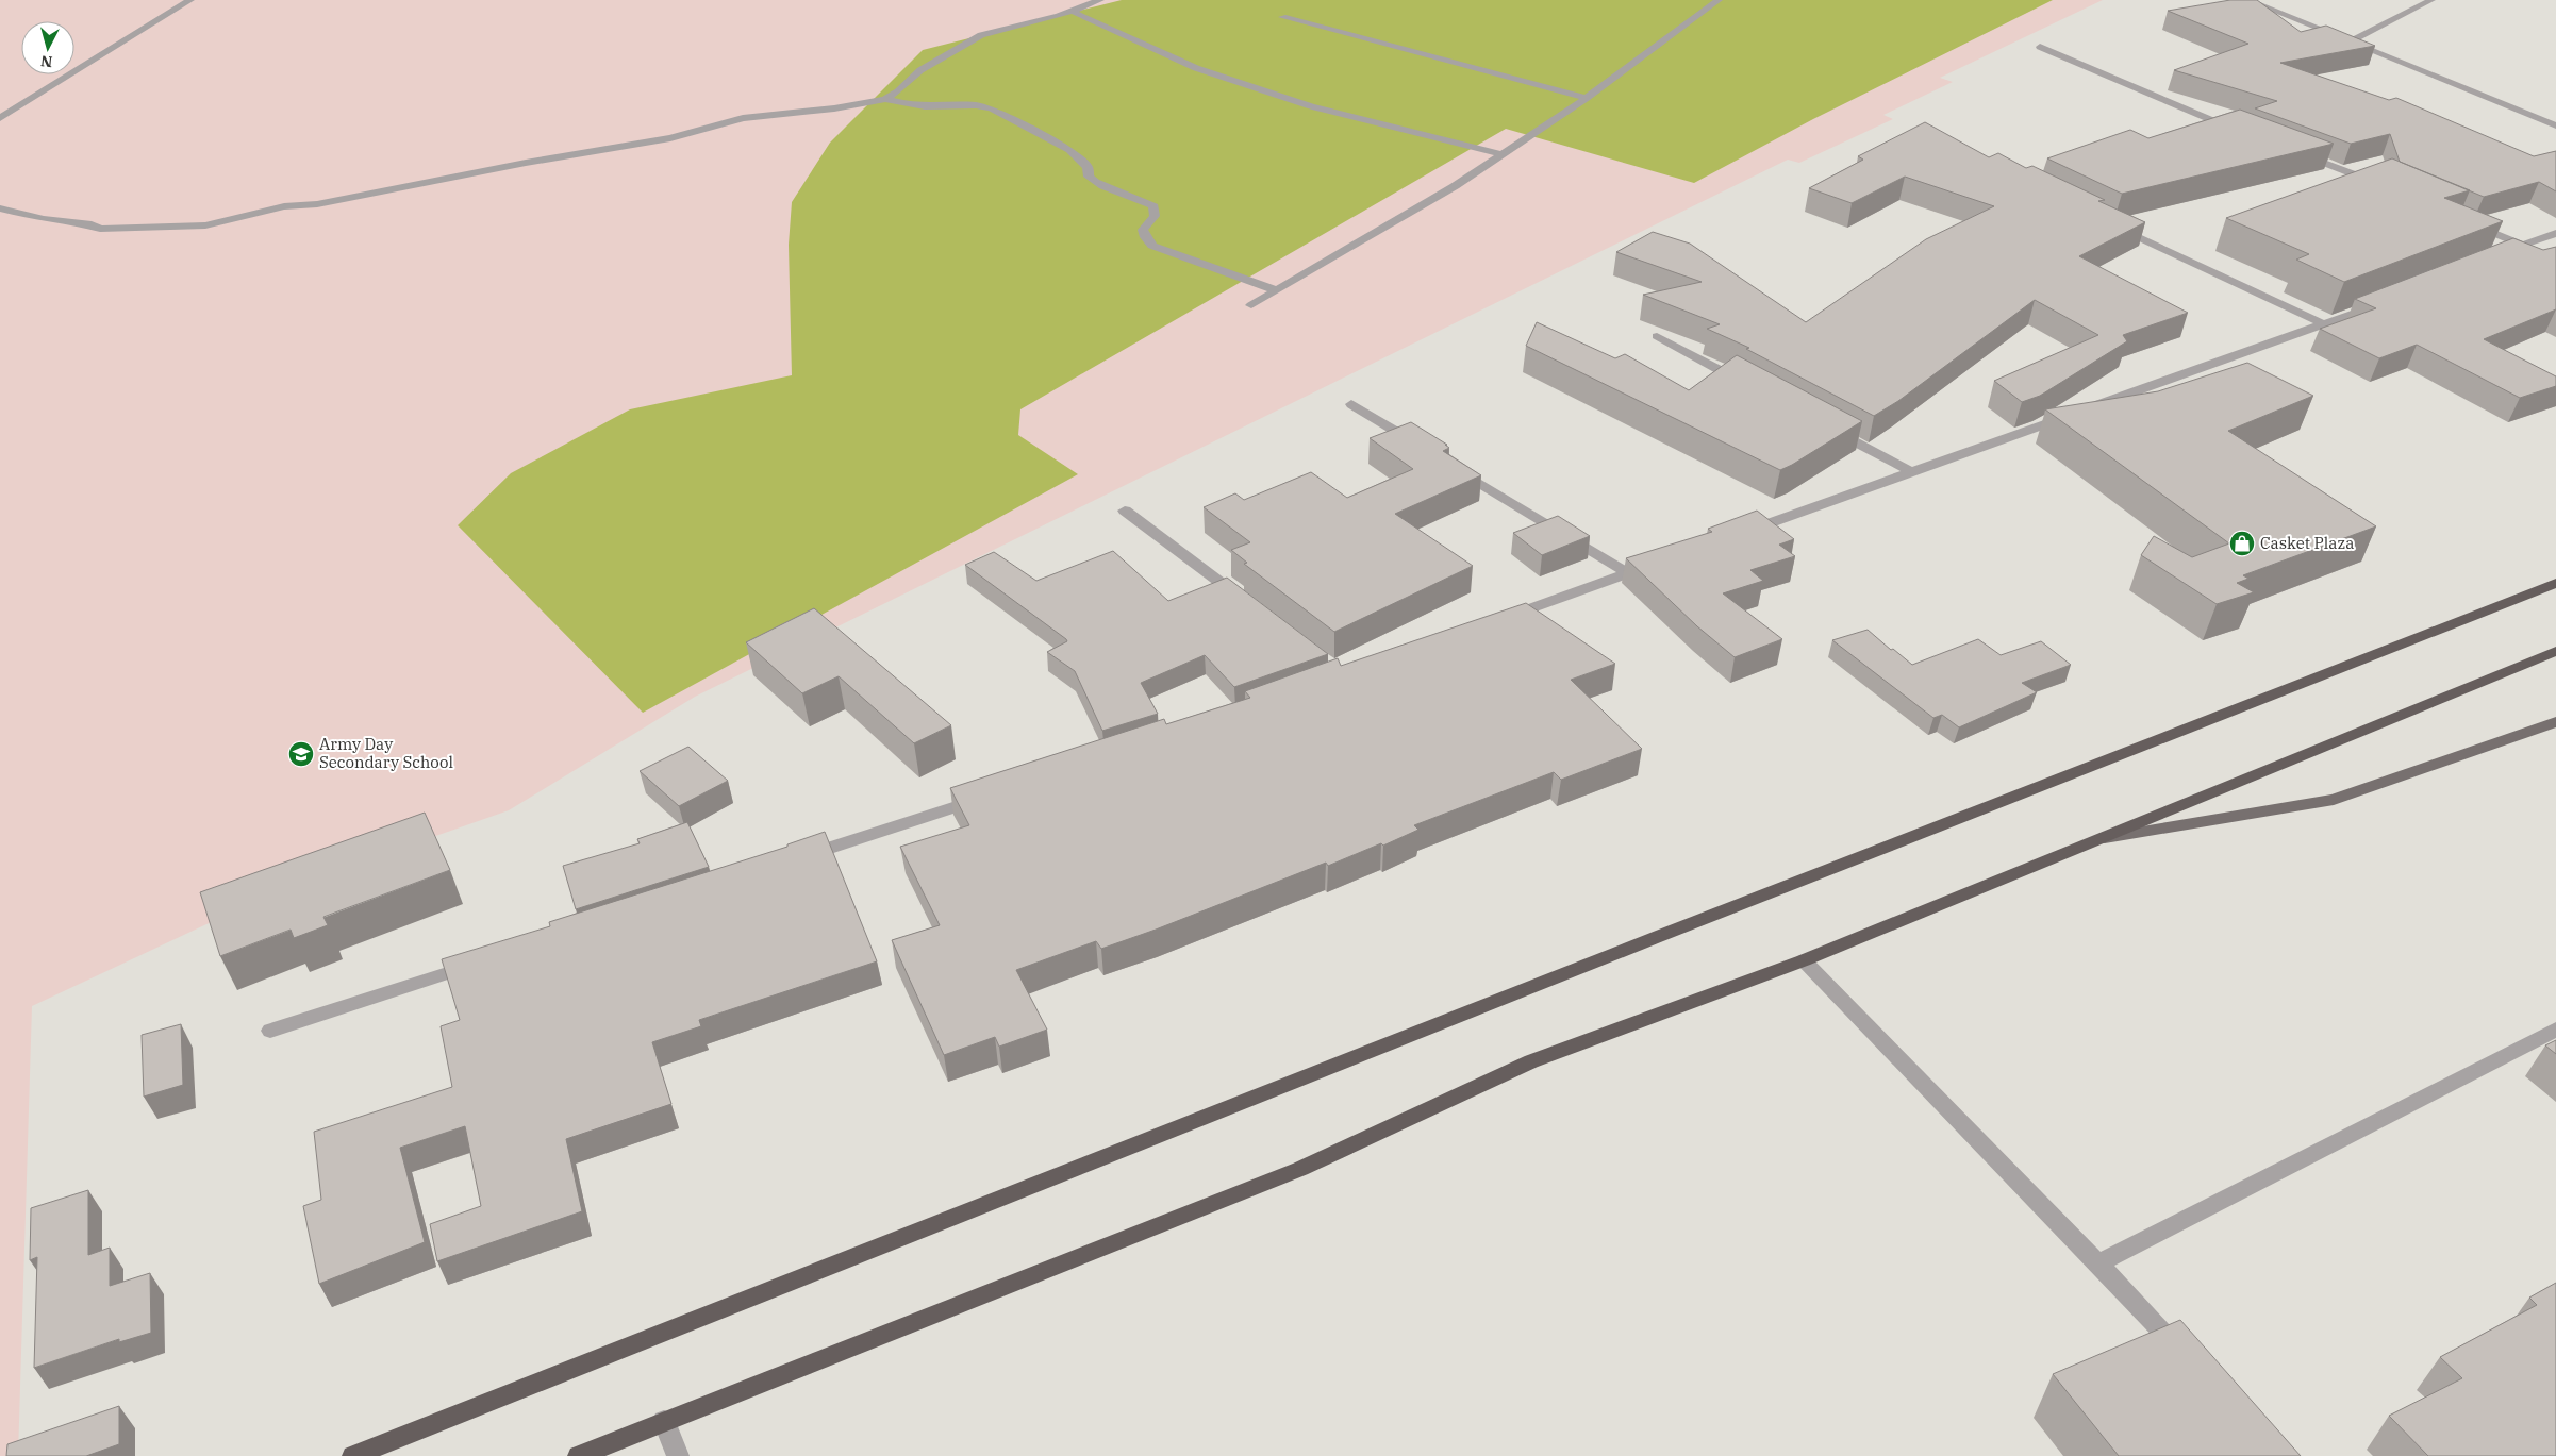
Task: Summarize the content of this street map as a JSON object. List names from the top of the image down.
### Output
{
  "places": {
    "shop": ["Casket Plaza"],
    "school or university": ["Army Day Secondary School"]
  },
  "north": "bottom"
}
